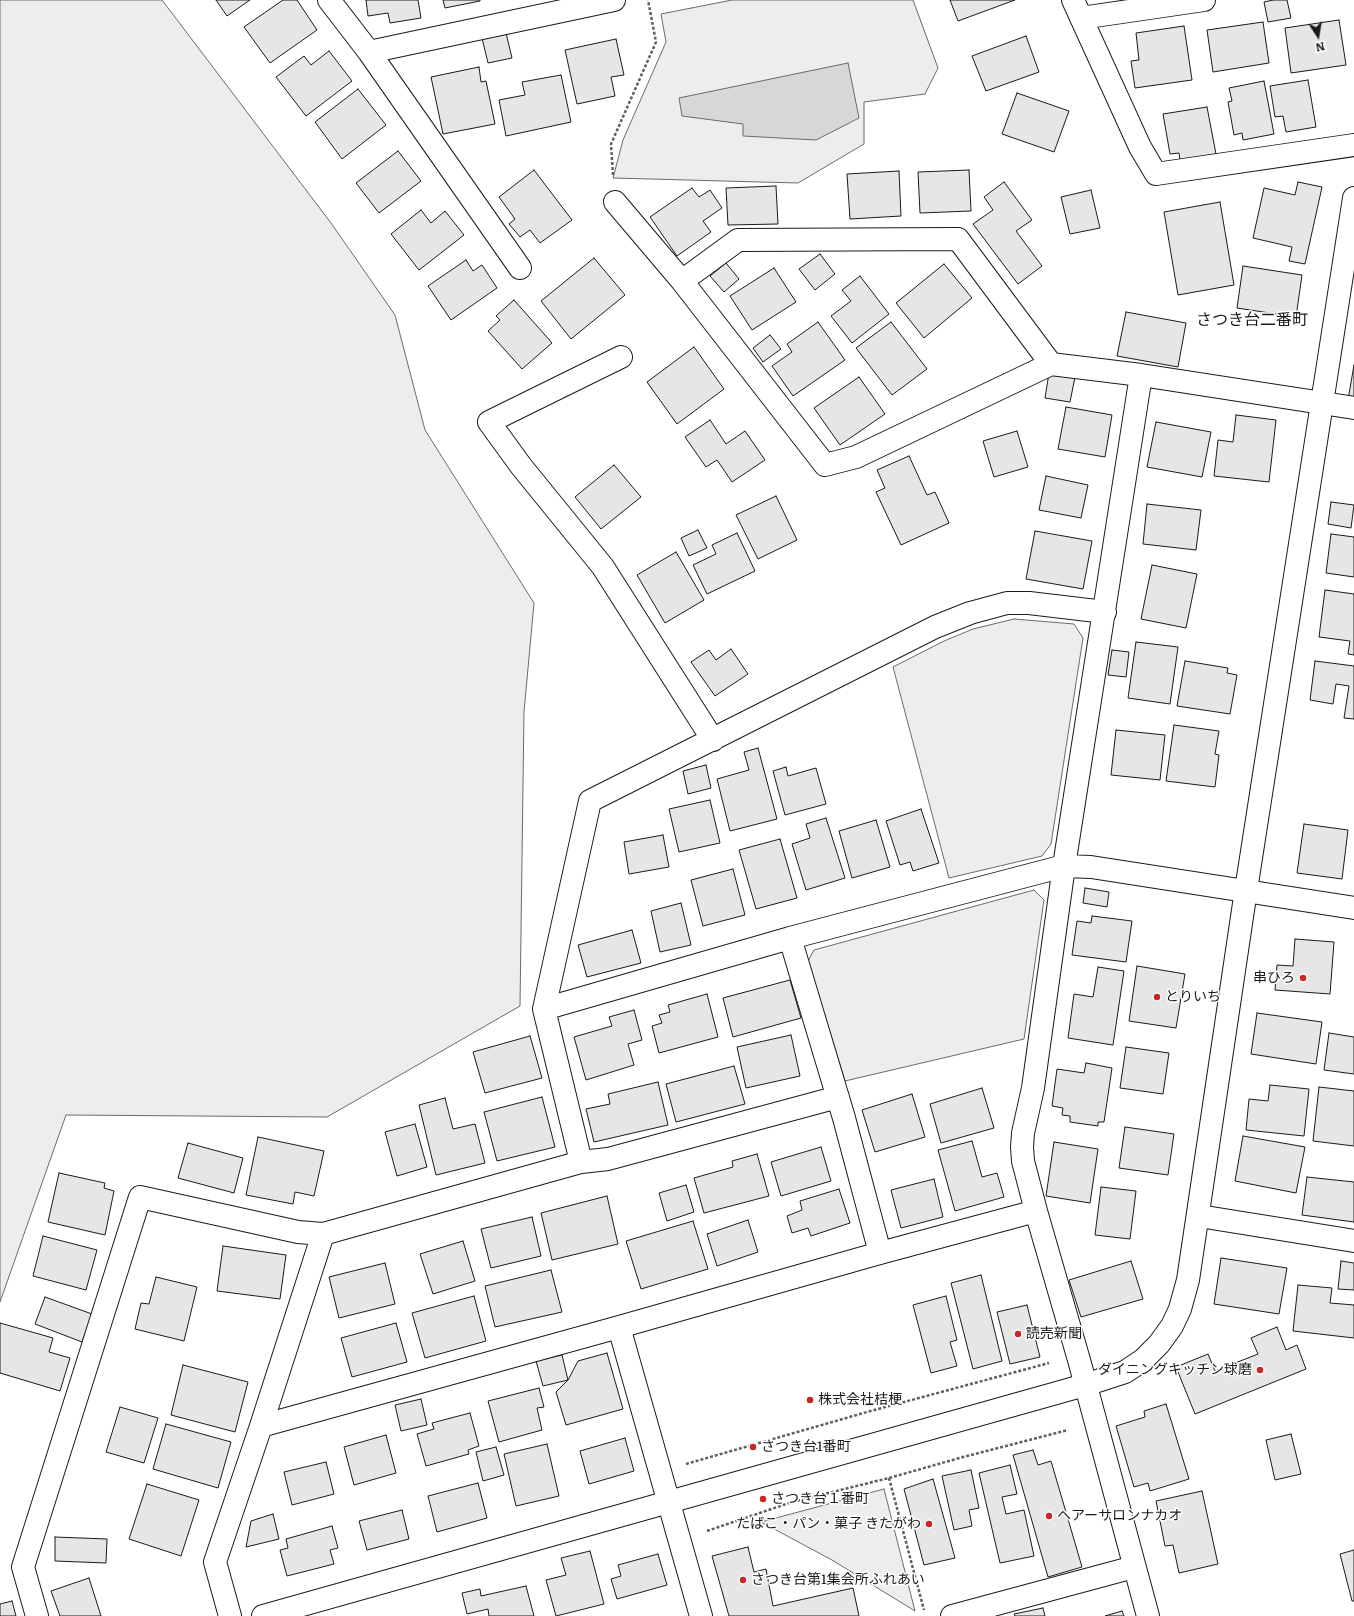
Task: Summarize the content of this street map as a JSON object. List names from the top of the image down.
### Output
{
  "districts": ["さつき台二番町"],
  "places": [
    "串ひろ",
    "とりいち",
    "読売新聞",
    "ダイニングキッチン球磨",
    "株式会社桔梗",
    "さつき台1番町",
    "さつき台１番町",
    "ヘアーサロンナカオ",
    "たばこ・パン・菓子 きたがわ",
    "さつき台第1集会所ふれあい"
  ],
  "north": "bottom"
}
